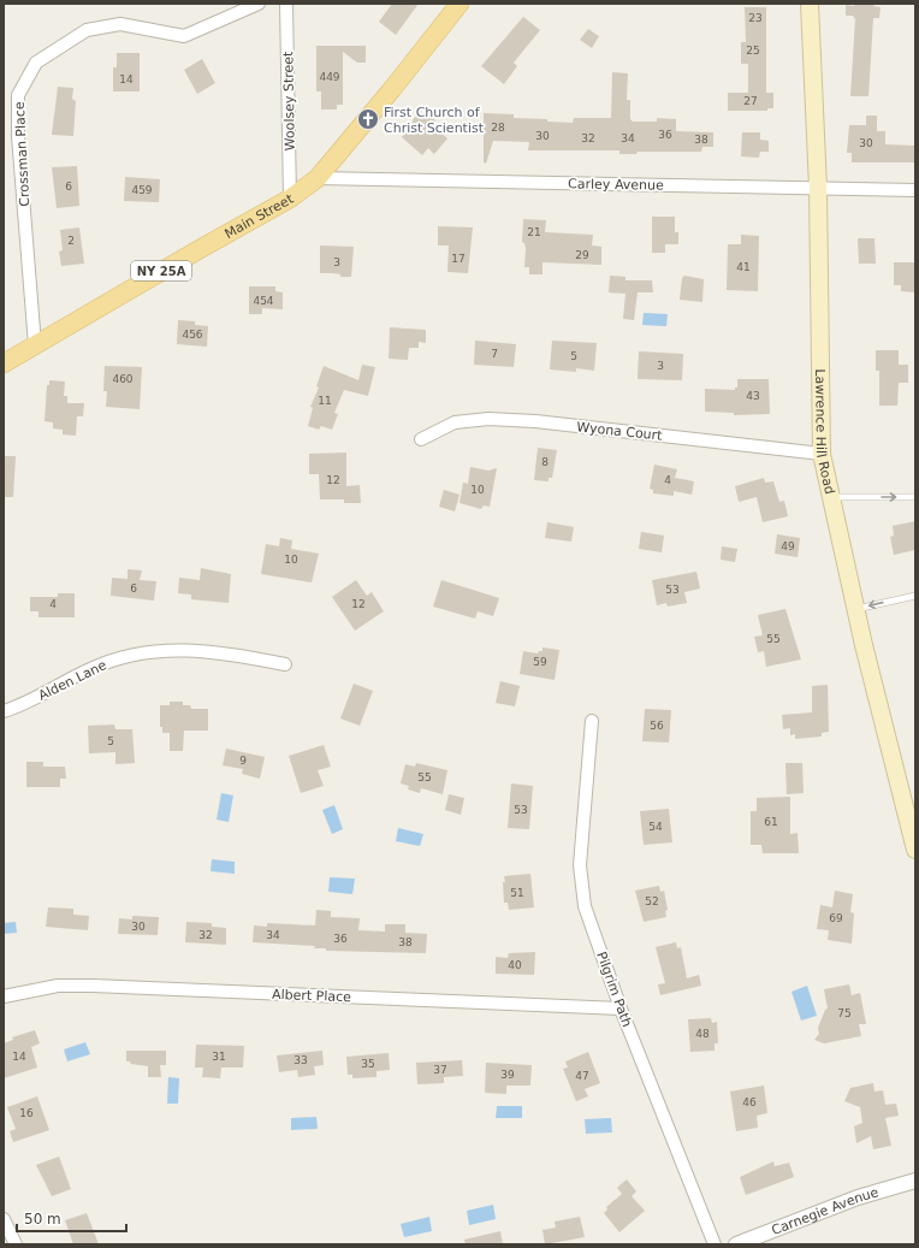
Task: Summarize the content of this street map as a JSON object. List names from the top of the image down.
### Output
{
  "streets": {
    "main road": ["Main Street", "NY 25A", "Lawrence Hill Road"],
    "street": [
      "Woolsey Street",
      "Crossman Place",
      "Carley Avenue",
      "Wyona Court",
      "Alden Lane",
      "Pilgrim Path",
      "Albert Place",
      "Carnegie Avenue"
    ]
  },
  "crossings": [
    ["Woolsey Street", "Main Street"],
    ["Crossman Place", "Main Street"],
    ["Carley Avenue", "Main Street"],
    ["Carley Avenue", "Lawrence Hill Road"],
    ["Wyona Court", "Lawrence Hill Road"],
    ["Pilgrim Path", "Albert Place"]
  ],
  "places": {
    "church": ["First Church of Christ Scientist"]
  },
  "house_numbers": [
    "23",
    "25",
    "449",
    "14",
    "27",
    "28",
    "36",
    "30",
    "32",
    "34",
    "38",
    "30",
    "6",
    "459",
    "21",
    "2",
    "29",
    "17",
    "3",
    "41",
    "454",
    "456",
    "7",
    "5",
    "3",
    "460",
    "43",
    "11",
    "8",
    "12",
    "4",
    "10",
    "49",
    "10",
    "6",
    "53",
    "4",
    "12",
    "55",
    "59",
    "56",
    "5",
    "9",
    "55",
    "53",
    "61",
    "54",
    "51",
    "52",
    "69",
    "30",
    "32",
    "34",
    "36",
    "38",
    "40",
    "75",
    "48",
    "14",
    "31",
    "33",
    "35",
    "37",
    "39",
    "47",
    "46",
    "16"
  ],
  "scale_bar": "50 m"
}
